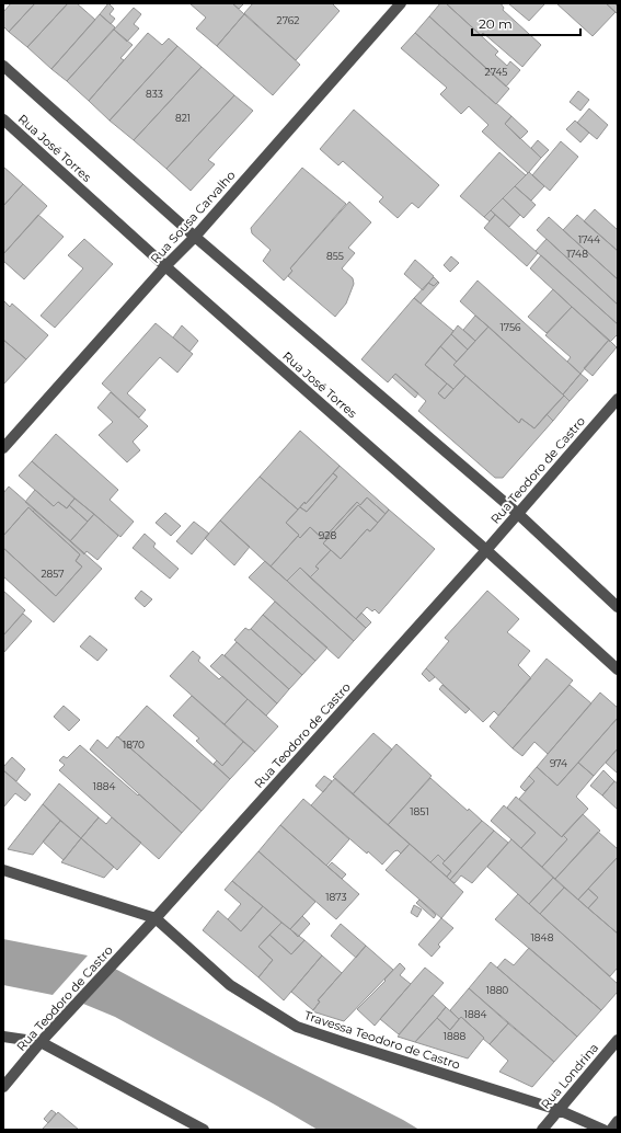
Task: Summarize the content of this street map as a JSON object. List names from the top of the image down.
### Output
{
  "streets": {
    "street": [
      "Rua José Torres",
      "Rua Sousa Carvalho",
      "Rua Teodoro de Castro",
      "Travessa Teodoro de Castro",
      "Rua Londrina"
    ]
  },
  "crossings": [
    ["Rua José Torres", "Rua Sousa Carvalho"],
    ["Rua José Torres", "Rua Teodoro de Castro"],
    ["Rua Teodoro de Castro", "Travessa Teodoro de Castro"],
    ["Travessa Teodoro de Castro", "Rua Londrina"]
  ],
  "house_numbers": [
    "2762",
    "2745",
    "833",
    "821",
    "1744",
    "1748",
    "855",
    "1756",
    "928",
    "2857",
    "1870",
    "974",
    "1884",
    "1851",
    "1873",
    "1848",
    "1880",
    "1884",
    "1888"
  ],
  "scale_bar": "20 m"
}
